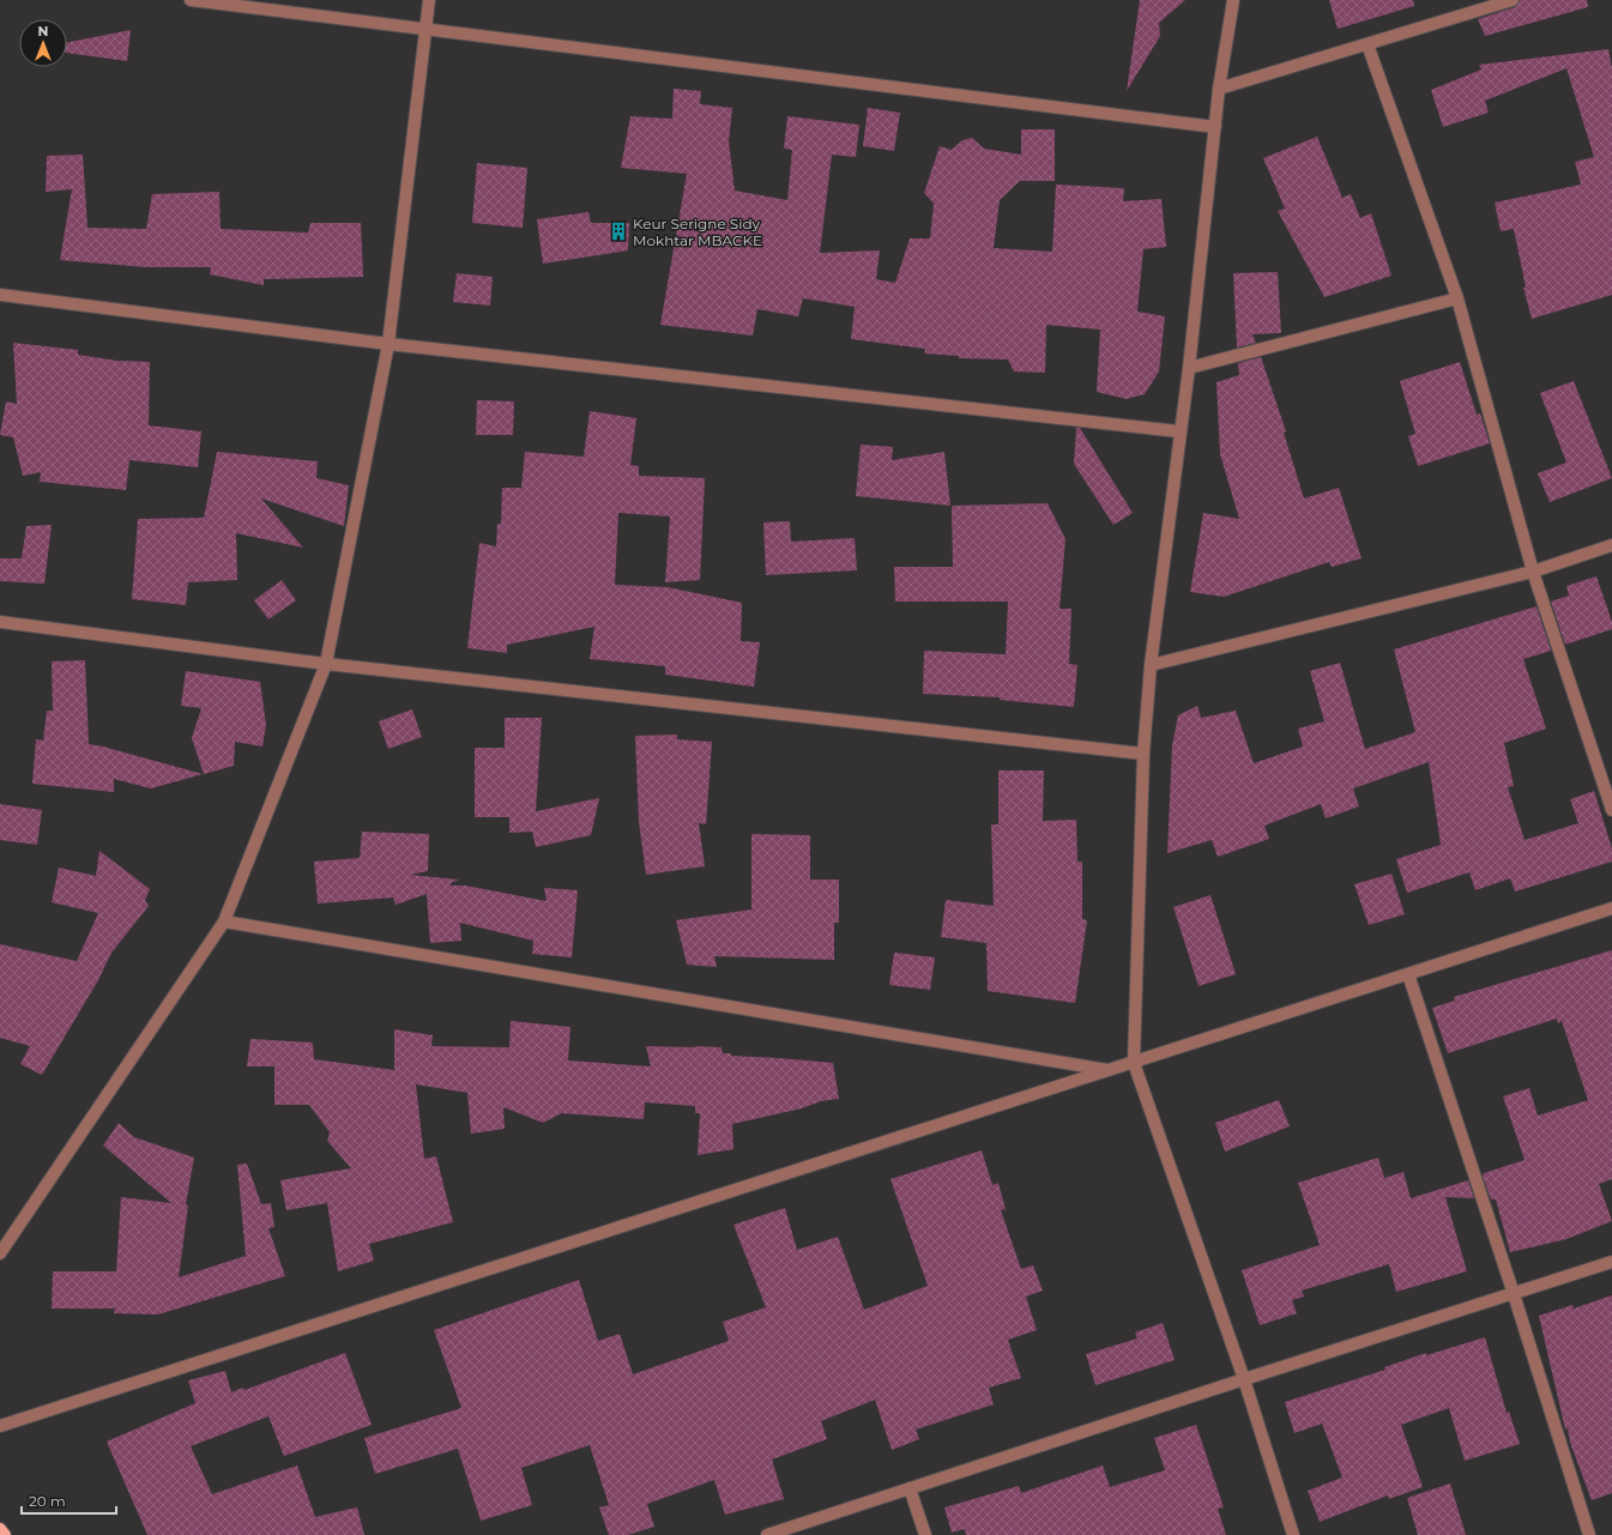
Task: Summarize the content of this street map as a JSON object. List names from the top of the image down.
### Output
{
  "places": {
    "building": ["Keur Serigne Sidy Mokhtar MBACKE"]
  },
  "scale_bar": "20 m",
  "north": "top"
}
